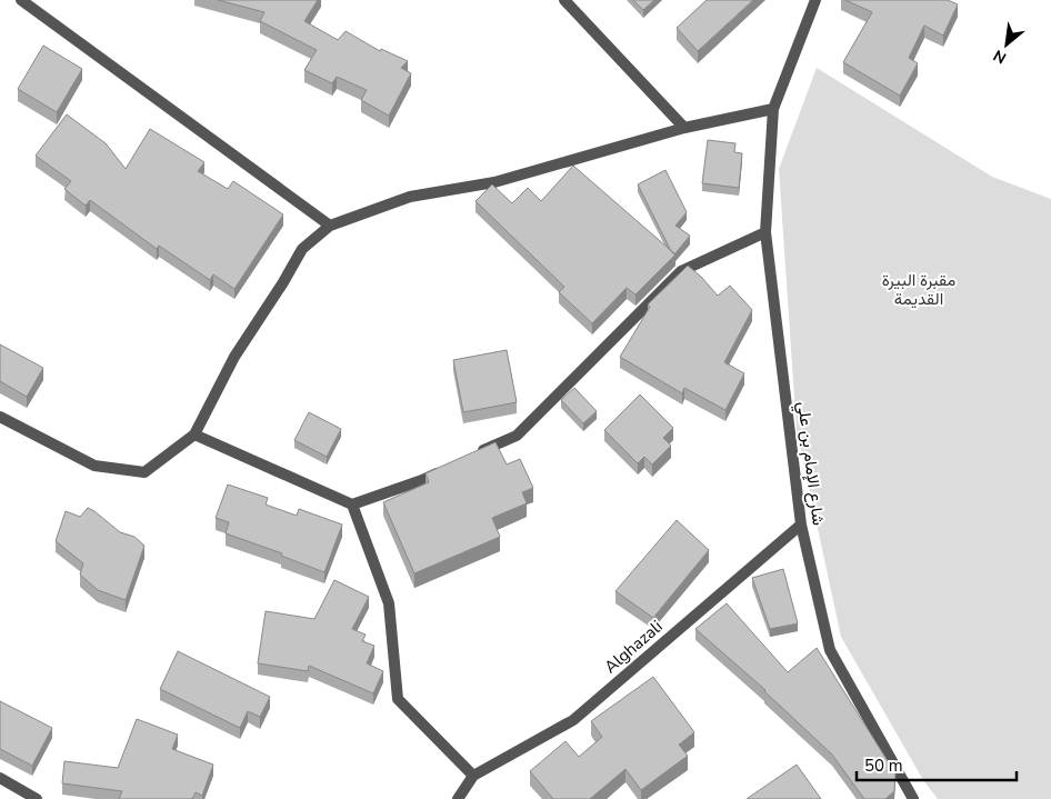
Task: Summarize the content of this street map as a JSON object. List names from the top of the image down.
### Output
{
  "streets": {
    "street": ["شارع الإمام بن علي", "Alghazali"]
  },
  "crossings": [
    ["شارع الإمام بن علي", "Alghazali"]
  ],
  "parks": ["مقبرة البيرة القديمة"],
  "scale_bar": "50 m",
  "north": "bottom left"
}
